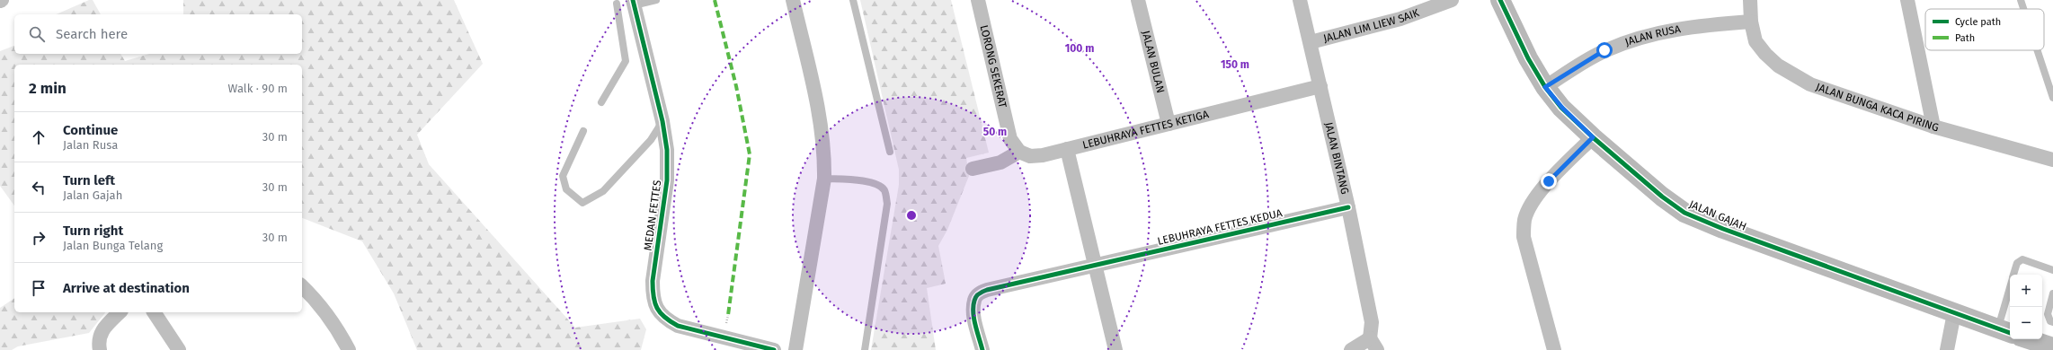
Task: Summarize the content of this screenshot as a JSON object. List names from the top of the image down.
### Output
{
  "streets": {
    "street": [
      "JALAN LIM LIEW SAIK",
      "JALAN RUSA",
      "JALAN BULAN",
      "LORONG SEKERAT",
      "JALAN BUNGA KACA PIRING",
      "LEBUHRAYA FETTES KETIGA",
      "JALAN BINTANG",
      "MEDAN FETTES",
      "JALAN GAJAH",
      "LEBUHRAYA FETTES KEDUA"
    ]
  },
  "crossings": [
    ["JALAN LIM LIEW SAIK", "JALAN BINTANG"],
    ["JALAN RUSA", "JALAN BUNGA KACA PIRING"],
    ["JALAN RUSA", "JALAN GAJAH"],
    ["JALAN BULAN", "LEBUHRAYA FETTES KETIGA"],
    ["LORONG SEKERAT", "LEBUHRAYA FETTES KETIGA"],
    ["LEBUHRAYA FETTES KETIGA", "JALAN BINTANG"],
    ["JALAN BINTANG", "LEBUHRAYA FETTES KEDUA"]
  ],
  "legend": ["Cycle path", "Path"],
  "page": {
    "search": "Search here",
    "heading": ["2 min", "Walk · 90 m"],
    "list": [
      ["Continue", "Jalan Rusa", "30 m"],
      ["Turn left", "Jalan Gajah", "30 m"],
      ["Turn right", "Jalan Bunga Telang", "30 m"],
      "Arrive at destination"
    ],
    "map_buttons": ["+", "−"]
  },
  "rings": ["100 m", "150 m", "50 m"]
}
